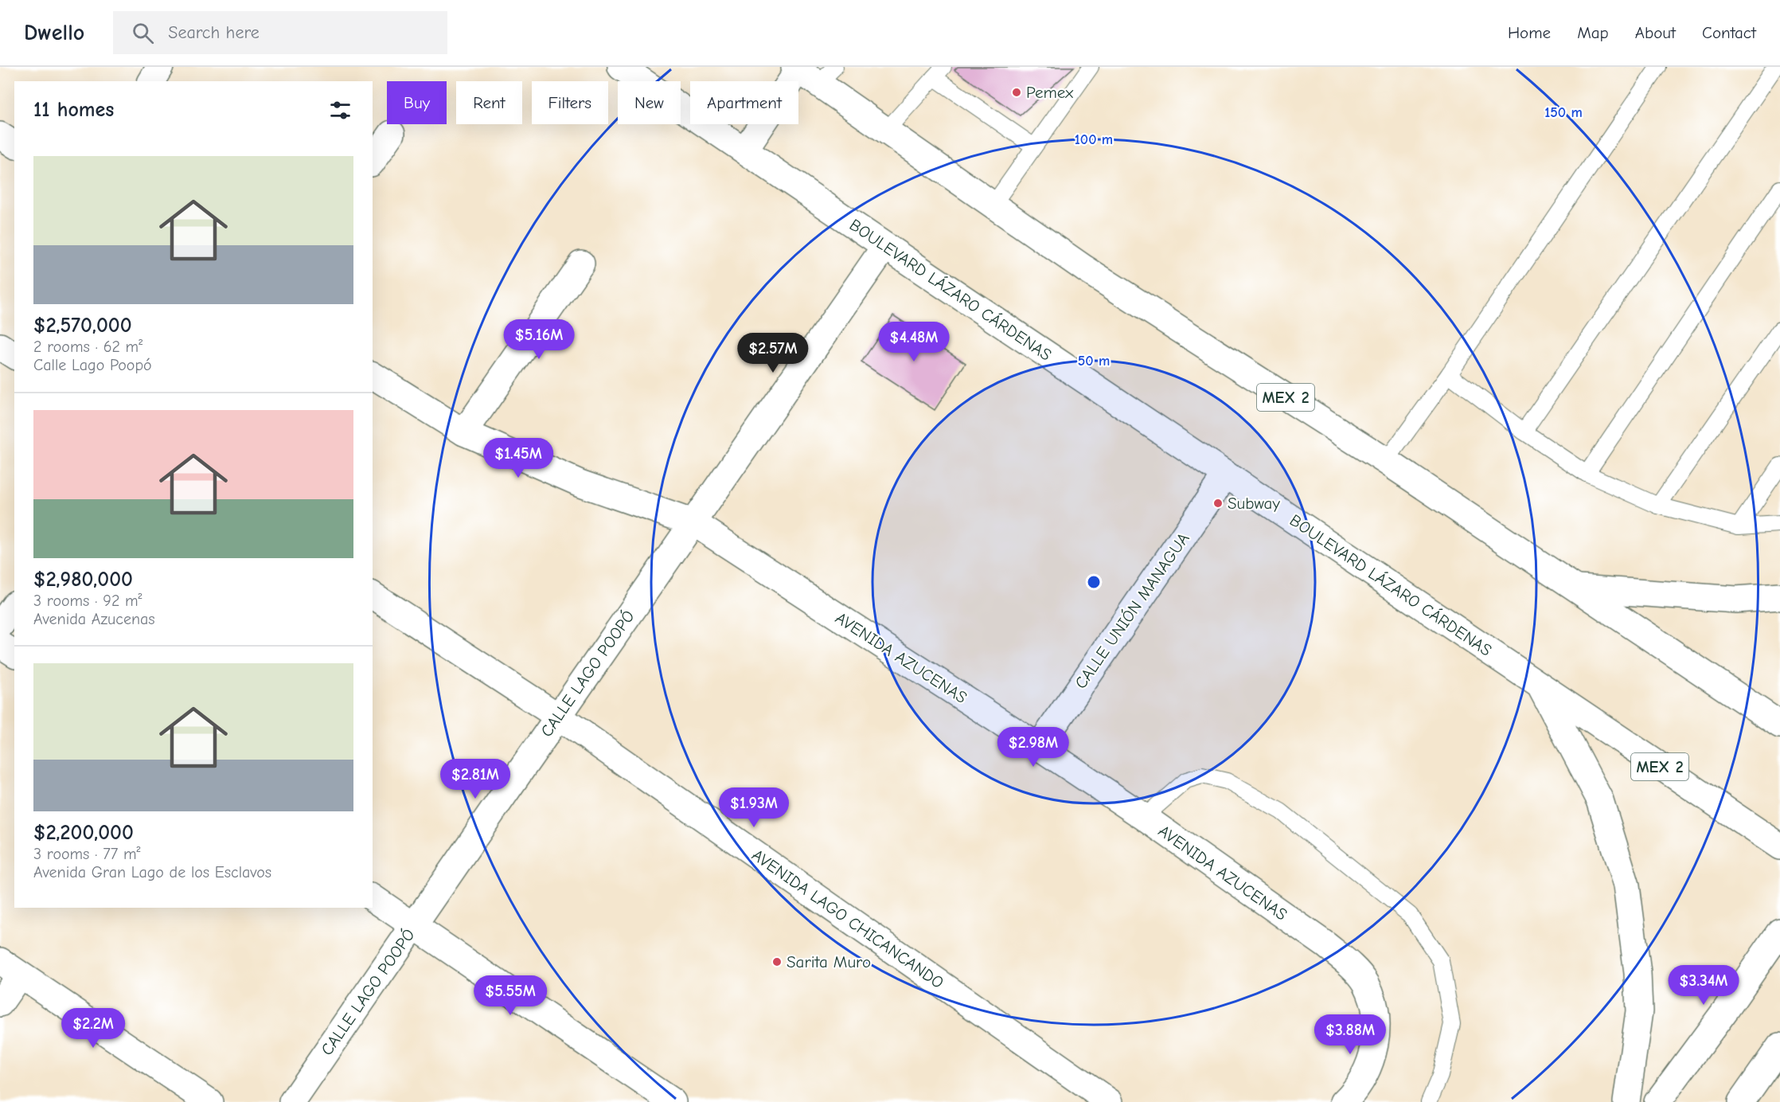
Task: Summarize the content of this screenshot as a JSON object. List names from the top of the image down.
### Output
{
  "streets": {
    "main road": [
      "BOULEVARD LÁZARO CÁRDENAS",
      "MEX 2",
      "CALLE UNIÓN MANAGUA",
      "AVENIDA AZUCENAS",
      "CALLE LAGO POOPÓ",
      "AVENIDA LAGO CHICANCANDO"
    ]
  },
  "crossings": [
    ["BOULEVARD LÁZARO CÁRDENAS", "CALLE UNIÓN MANAGUA"],
    ["BOULEVARD LÁZARO CÁRDENAS", "CALLE LAGO POOPÓ"],
    ["CALLE UNIÓN MANAGUA", "AVENIDA AZUCENAS"],
    ["AVENIDA AZUCENAS", "CALLE LAGO POOPÓ"],
    ["CALLE LAGO POOPÓ", "AVENIDA LAGO CHICANCANDO"]
  ],
  "places": ["Pemex", "Subway", "Sarita Muro"],
  "page": {
    "header": "Dwello",
    "search": "Search here",
    "nav": [
      "Home",
      "Map",
      "About",
      "Contact"
    ],
    "chip": [
      "Buy",
      "Rent",
      "Filters",
      "New",
      "Apartment"
    ],
    "heading": "11 homes",
    "list": [
      {
        "name": "$2,570,000",
        "note": "2 rooms · 62 m² · Calle Lago Poopó"
      },
      {
        "name": "$2,980,000",
        "note": "3 rooms · 92 m² · Avenida Azucenas"
      },
      {
        "name": "$2,200,000",
        "note": "3 rooms · 77 m² · Avenida Gran Lago de los Esclavos"
      }
    ],
    "price": [
      "$5.16M",
      "$4.48M",
      "$2.57M",
      "$1.45M",
      "$2.98M",
      "$2.81M",
      "$1.93M",
      "$3.34M",
      "$5.55M",
      "$2.2M",
      "$3.88M"
    ]
  },
  "rings": ["150 m", "100 m", "50 m"]
}
